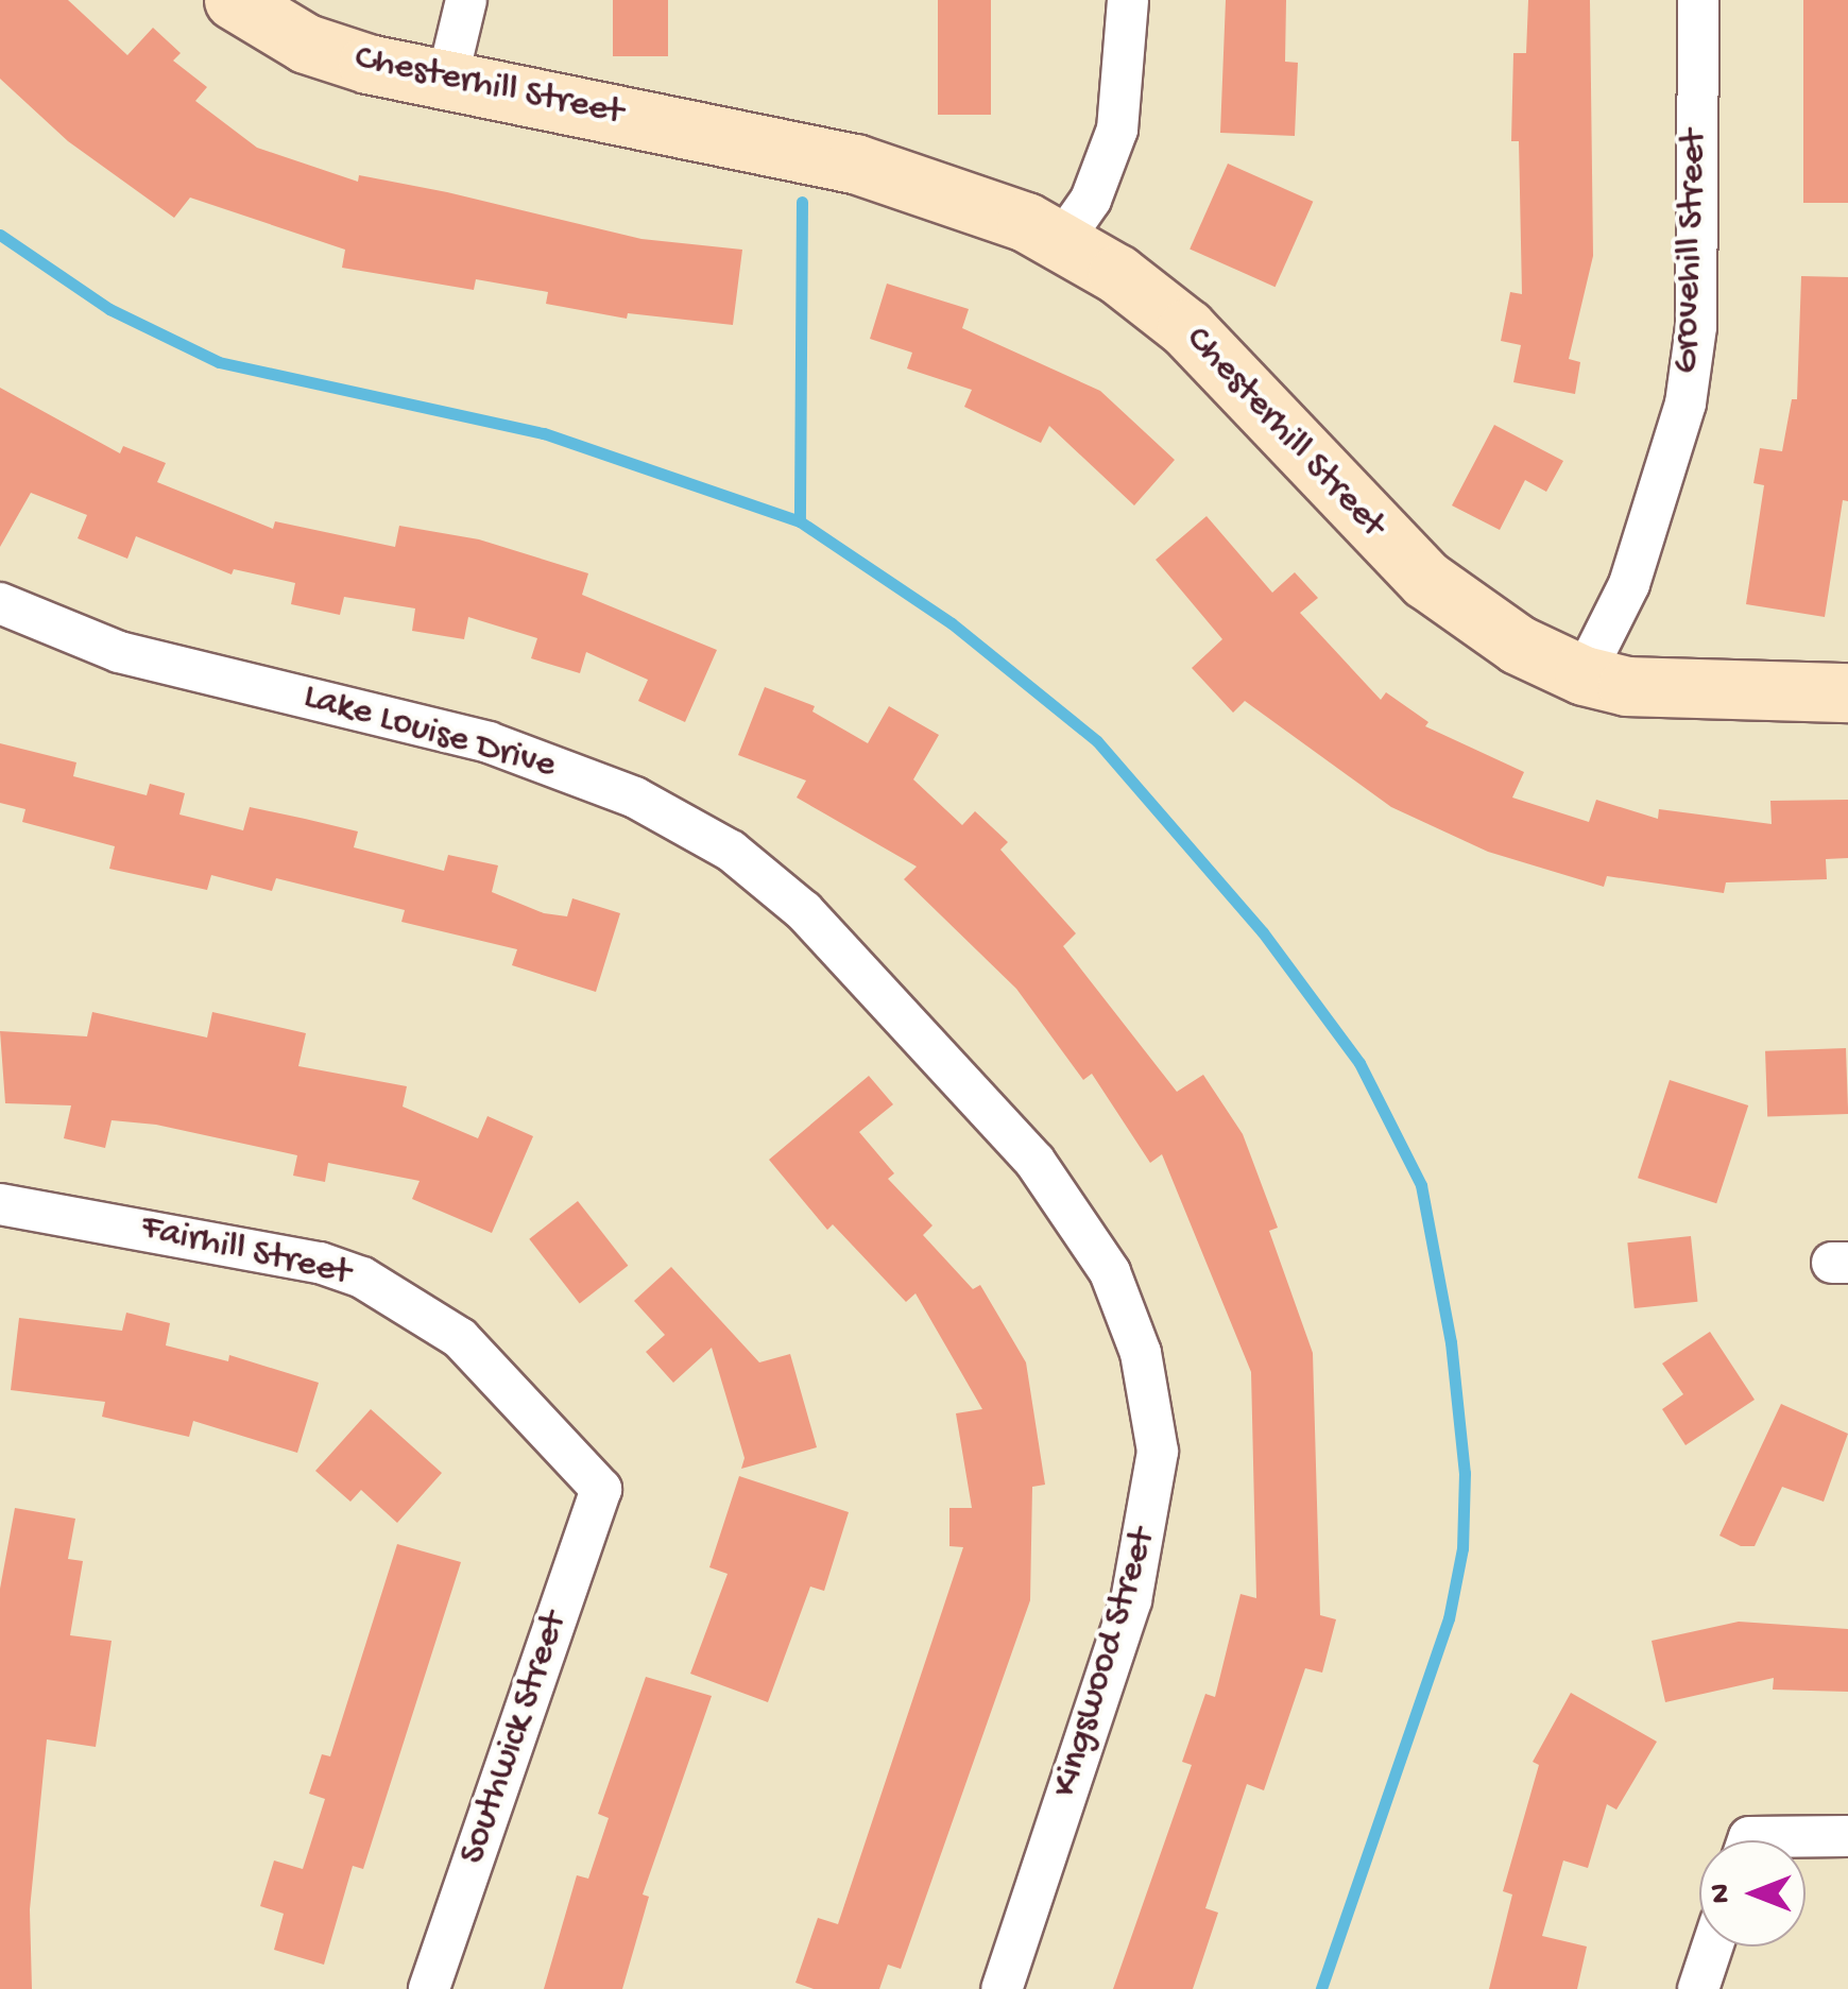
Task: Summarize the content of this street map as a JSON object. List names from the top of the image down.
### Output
{
  "streets": {
    "street": [
      "Chesterhill Street",
      "Grovehill Street",
      "Lake Louise Drive",
      "Fairhill Street",
      "Kingswood Street",
      "Southwick Street"
    ]
  },
  "crossings": [
    ["Chesterhill Street", "Grovehill Street"],
    ["Lake Louise Drive", "Kingswood Street"],
    ["Fairhill Street", "Southwick Street"]
  ],
  "north": "left"
}
